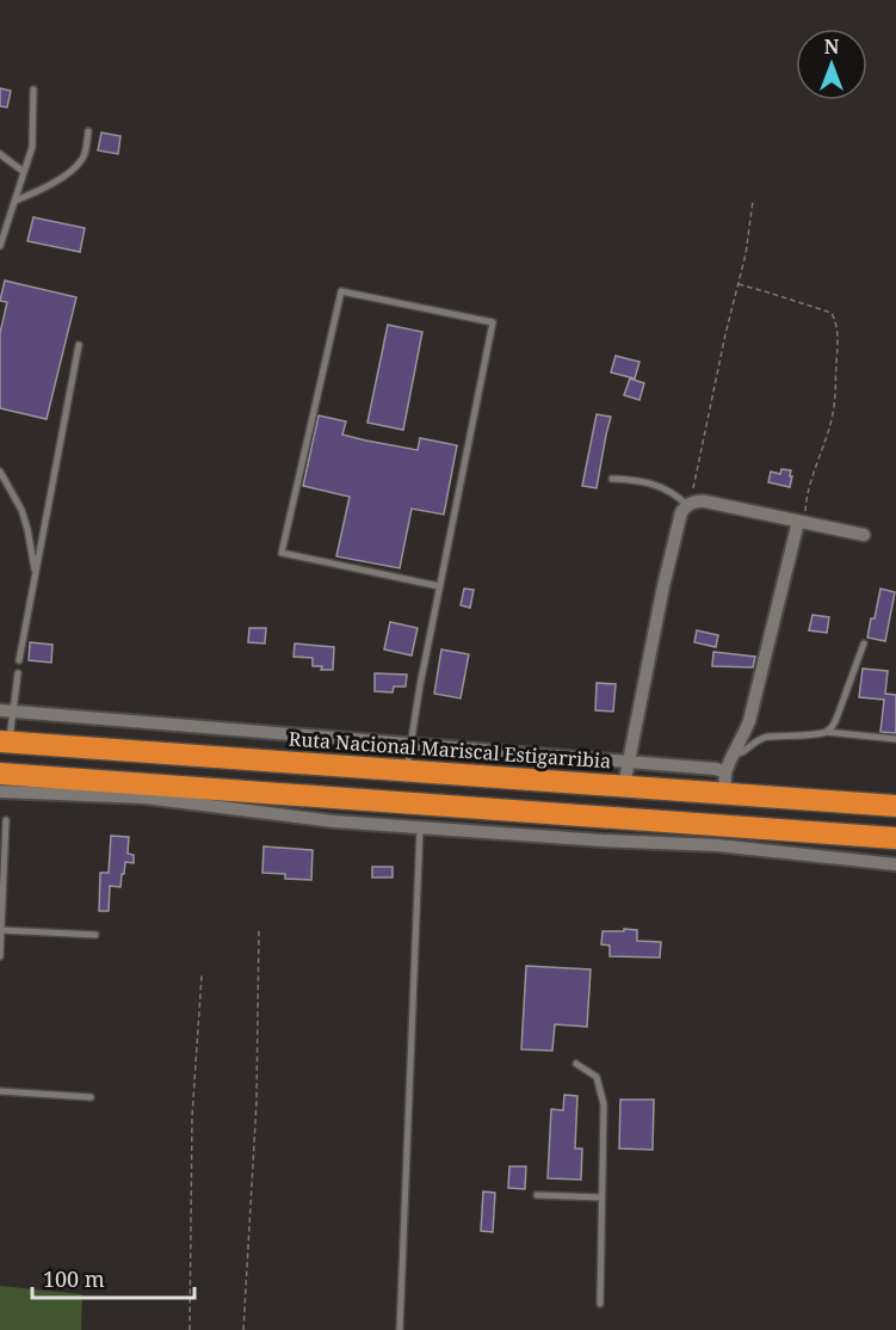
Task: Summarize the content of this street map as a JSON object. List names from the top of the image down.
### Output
{
  "streets": {
    "highway": ["Ruta Nacional Mariscal Estigarribia"]
  },
  "scale_bar": "100 m",
  "north": "top"
}
